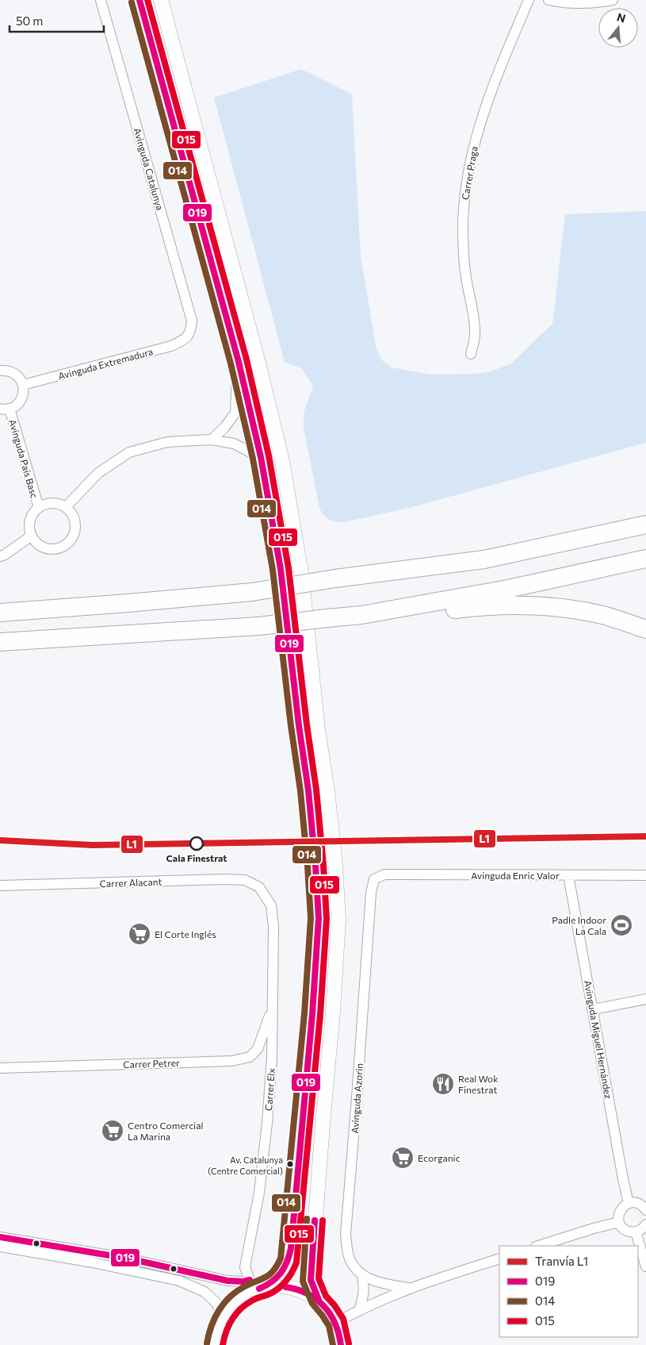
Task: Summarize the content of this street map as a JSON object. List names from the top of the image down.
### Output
{
  "streets": {
    "street": [
      "Avinguda Catalunya",
      "Carrer Praga",
      "Avinguda Extremadura",
      "Avinguda País Basc",
      "Avinguda Enric Valor",
      "Carrer Alacant",
      "Avinguda Miguel Hernández",
      "Carrer Petrer",
      "Carrer Elx",
      "Avinguda Azorin"
    ]
  },
  "crossings": [
    ["Avinguda Catalunya", "Avinguda Extremadura"],
    ["Avinguda Enric Valor", "Avinguda Miguel Hernández"],
    ["Avinguda Enric Valor", "Avinguda Azorin"],
    ["Carrer Alacant", "Carrer Elx"],
    ["Carrer Petrer", "Carrer Elx"]
  ],
  "places": {
    "other": ["Cala Finestrat", "Av. Catalunya (Centre Comercial)"],
    "sports": ["Padle Indoor La Cala"],
    "supermarket": ["El Corte Inglés", "Centro Comercial La Marina", "Ecorganic"],
    "restaurant": ["Real Wok Finestrat"]
  },
  "lines": [
    "transit line 019",
    "transit line 015",
    "transit line 014",
    "tram line L1"
  ],
  "legend": [
    "Tranvía L1",
    "019",
    "014",
    "015"
  ],
  "scale_bar": "50 m",
  "north": "top"
}
